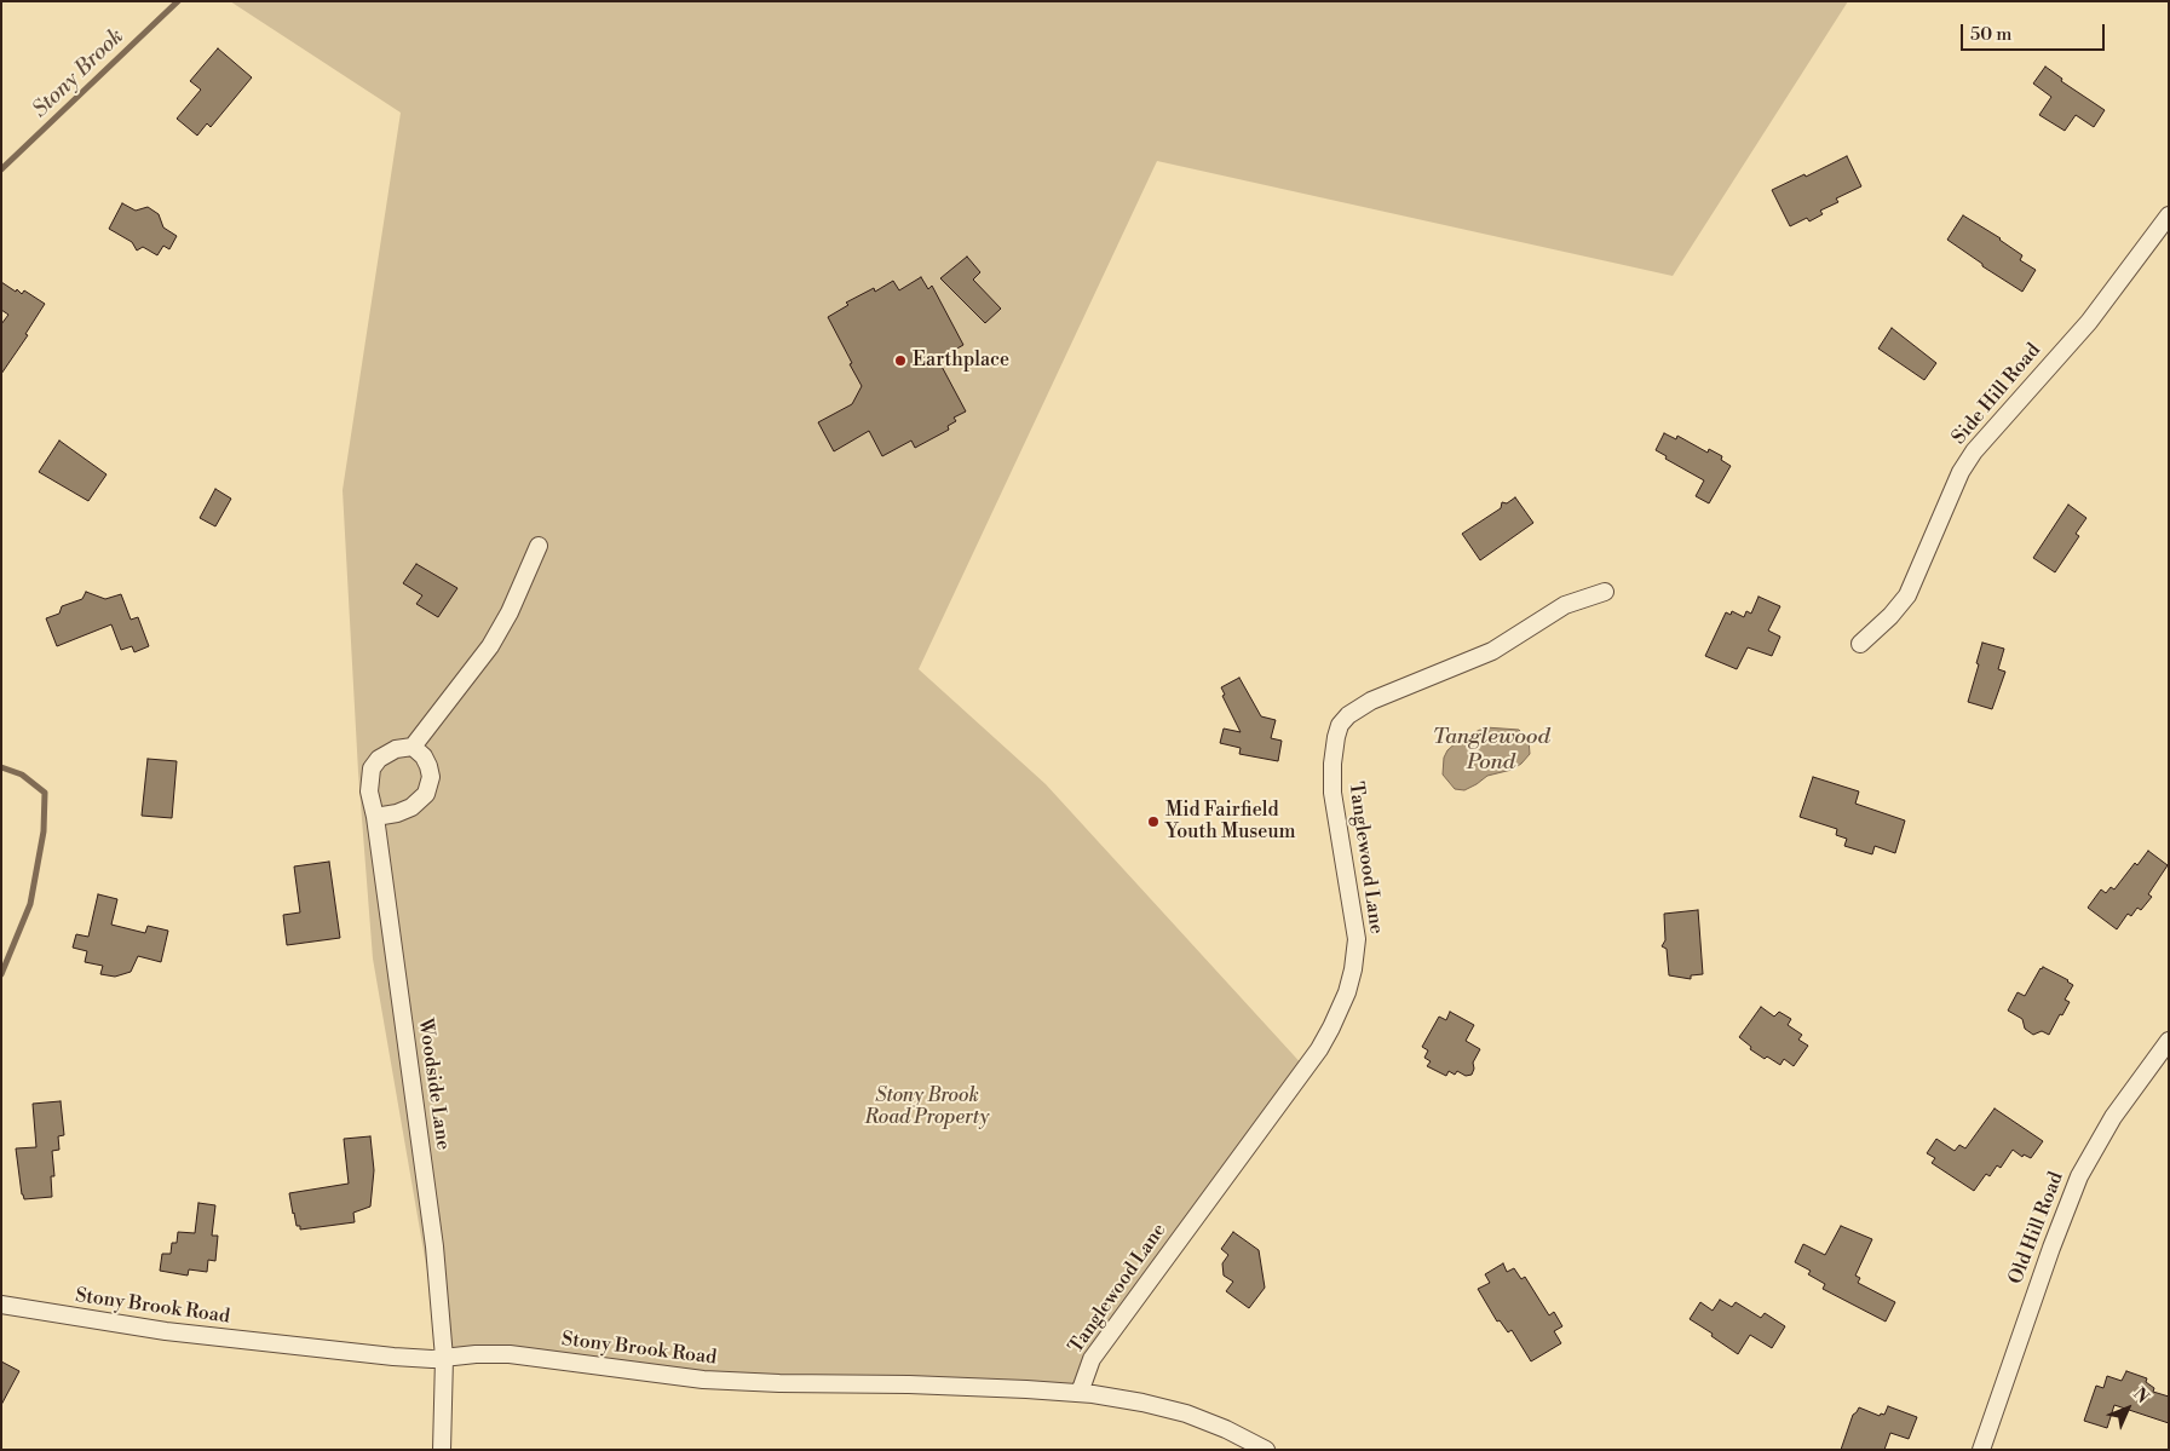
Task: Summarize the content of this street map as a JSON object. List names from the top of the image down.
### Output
{
  "streets": {
    "street": [
      "Side Hill Road",
      "Tanglewood Lane",
      "Woodside Lane",
      "Old Hill Road",
      "Stony Brook Road"
    ]
  },
  "crossings": [
    ["Tanglewood Lane", "Stony Brook Road"],
    ["Woodside Lane", "Stony Brook Road"]
  ],
  "water": ["Stony Brook", "Tanglewood Pond"],
  "parks": ["Stony Brook Road Property"],
  "places": ["Earthplace", "Mid Fairfield Youth Museum"],
  "scale_bar": "50 m",
  "north": "top right"
}
